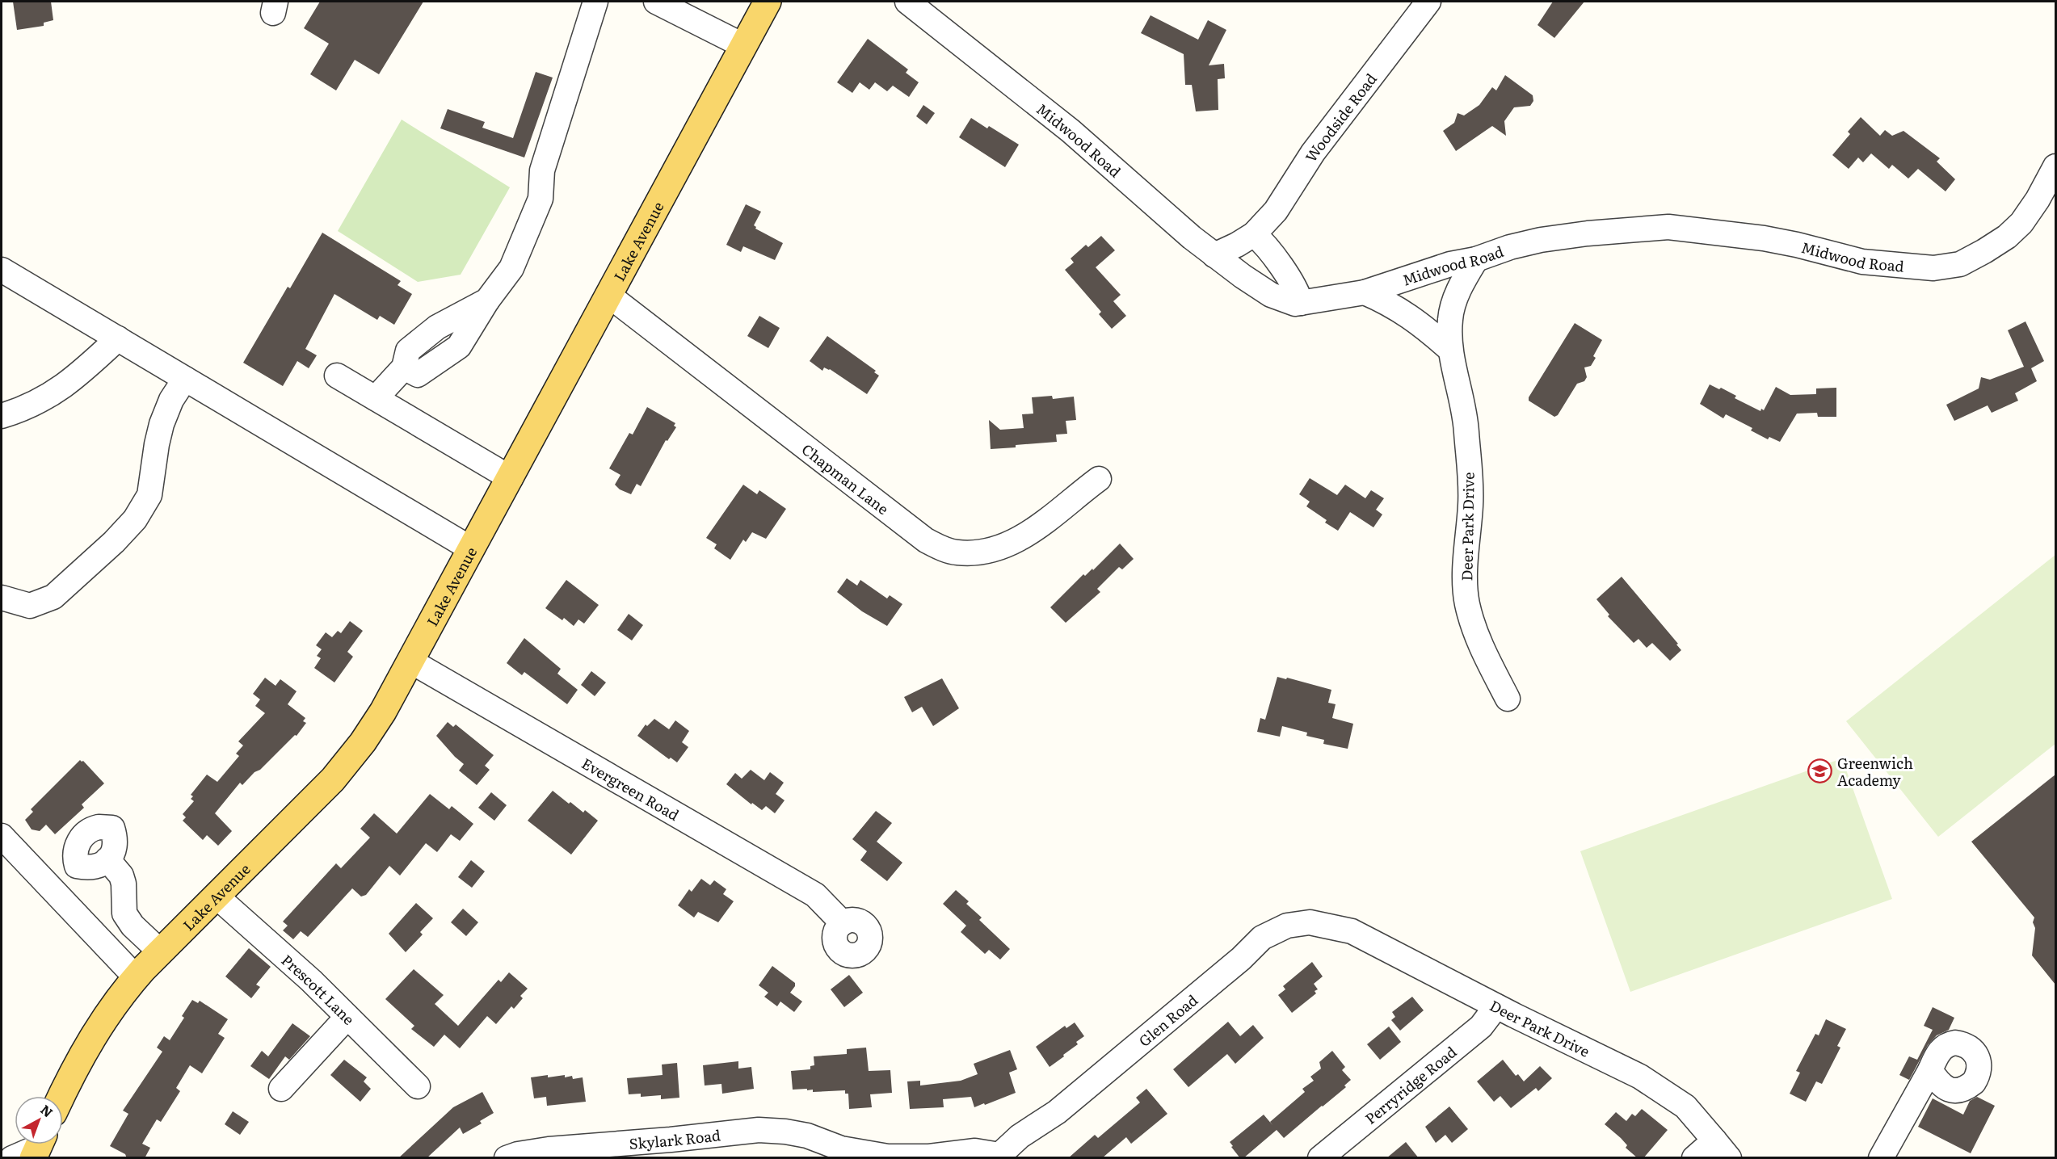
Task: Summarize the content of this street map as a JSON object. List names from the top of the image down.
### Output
{
  "streets": {
    "main road": ["Lake Avenue"],
    "street": [
      "Woodside Road",
      "Midwood Road",
      "Chapman Lane",
      "Deer Park Drive",
      "Evergreen Road",
      "Prescott Lane",
      "Glen Road",
      "Perryridge Road",
      "Skylark Road"
    ]
  },
  "crossings": [
    ["Woodside Road", "Midwood Road"],
    ["Midwood Road", "Deer Park Drive"],
    ["Lake Avenue", "Chapman Lane"],
    ["Lake Avenue", "Evergreen Road"],
    ["Lake Avenue", "Prescott Lane"],
    ["Deer Park Drive", "Glen Road"],
    ["Deer Park Drive", "Perryridge Road"],
    ["Glen Road", "Skylark Road"]
  ],
  "places": {
    "school or university": ["Greenwich Academy"]
  },
  "north": "top right"
}
